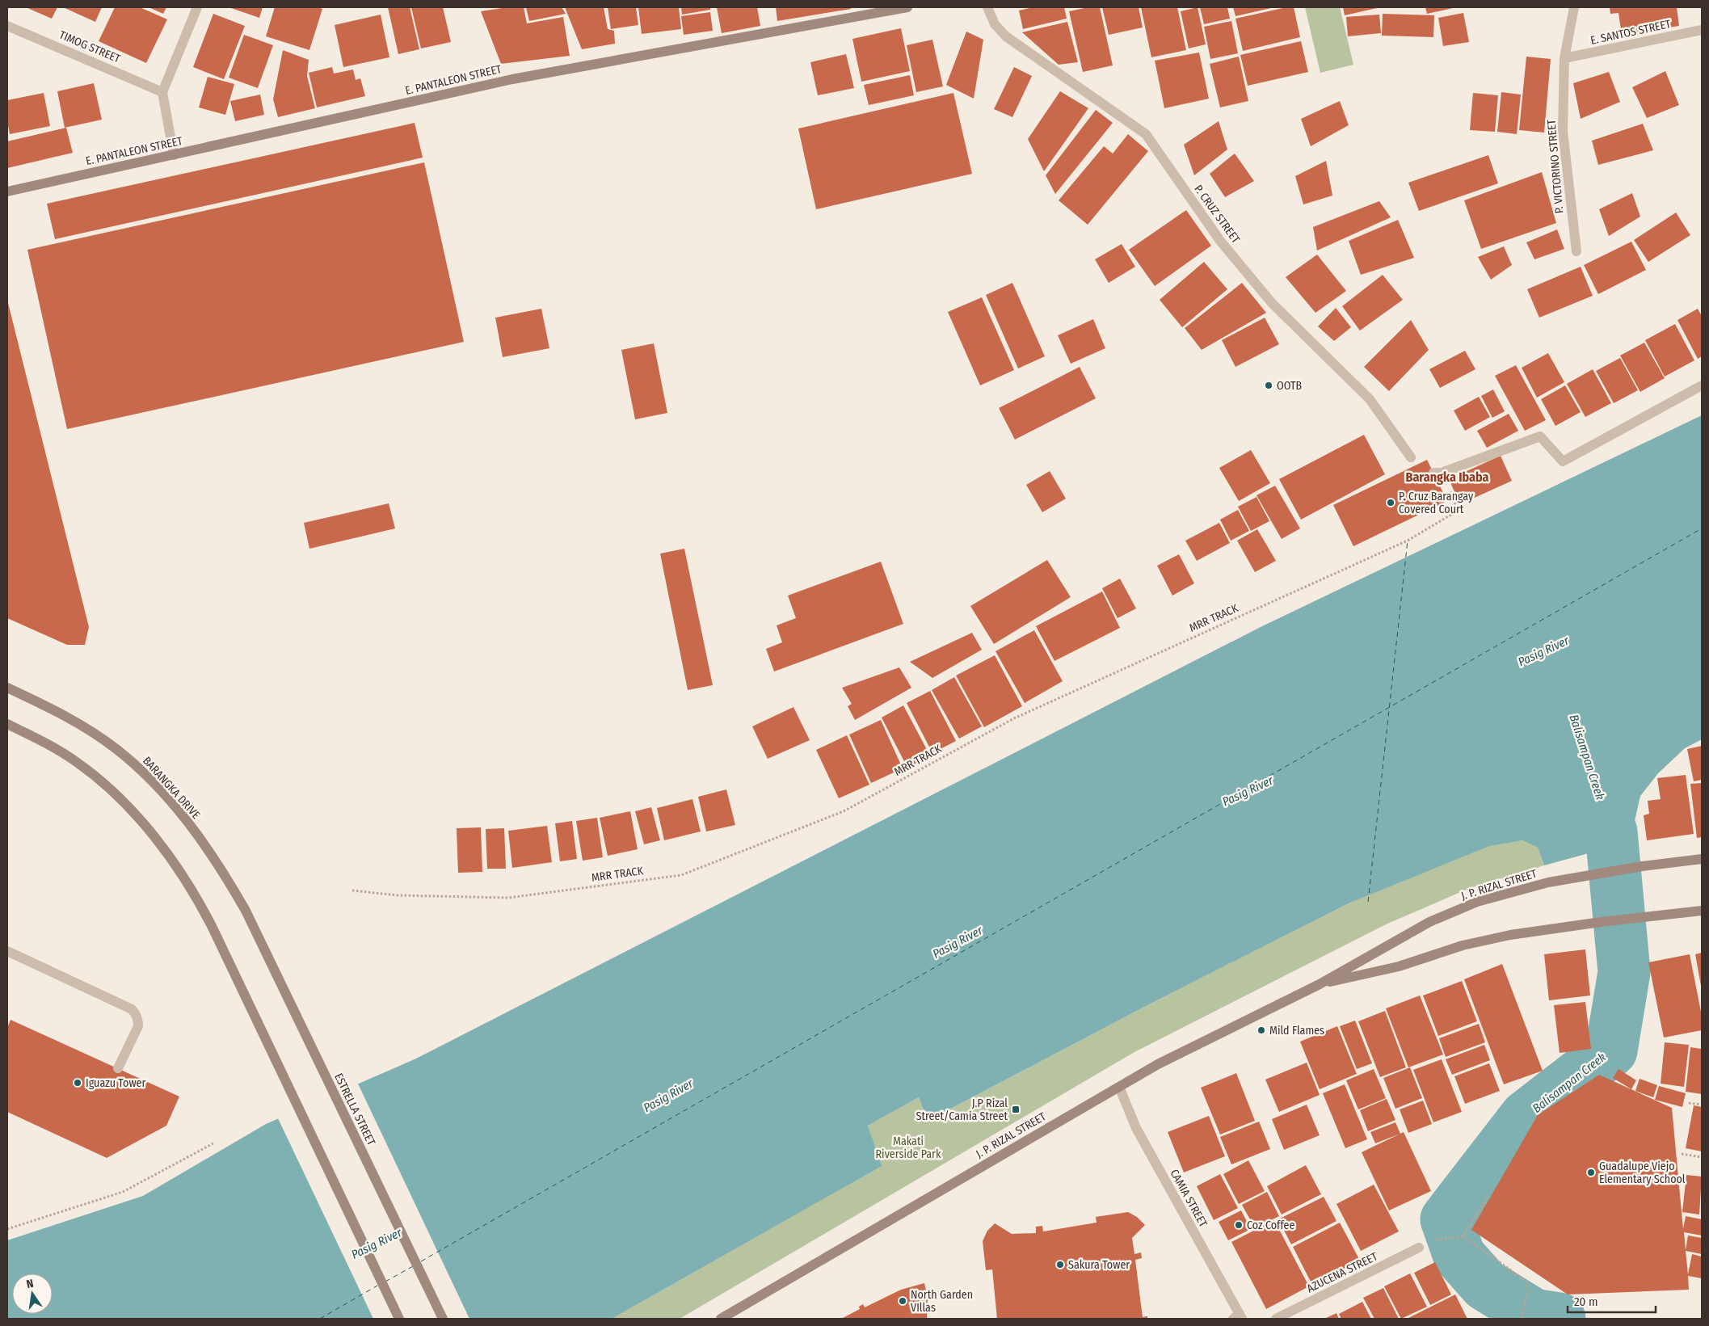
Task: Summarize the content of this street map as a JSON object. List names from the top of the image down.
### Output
{
  "streets": {
    "main road": [
      "E. PANTALEON STREET",
      "BARANGKA DRIVE",
      "J. P. RIZAL STREET",
      "ESTRELLA STREET"
    ],
    "street": [
      "E. SANTOS STREET",
      "TIMOG STREET",
      "P. VICTORINO STREET",
      "P. CRUZ STREET",
      "CAMIA STREET",
      "AZUCENA STREET"
    ],
    "path": ["MRR TRACK"]
  },
  "crossings": [
    ["E. SANTOS STREET", "P. VICTORINO STREET"],
    ["BARANGKA DRIVE", "ESTRELLA STREET"],
    ["J. P. RIZAL STREET", "CAMIA STREET"]
  ],
  "districts": ["Barangka Ibaba"],
  "water": ["Pasig River", "Balisampan Creek"],
  "parks": ["Makati Riverside Park"],
  "places": {
    "other": [
      "OOTB",
      "P. Cruz Barangay Covered Court",
      "Mild Flames",
      "Iguazu Tower",
      "Guadalupe Viejo Elementary School",
      "Coz Coffee",
      "Sakura Tower",
      "North Garden VIllas"
    ],
    "transit": ["J.P Rizal Street/Camia Street"]
  },
  "scale_bar": "20 m",
  "north": "top"
}
